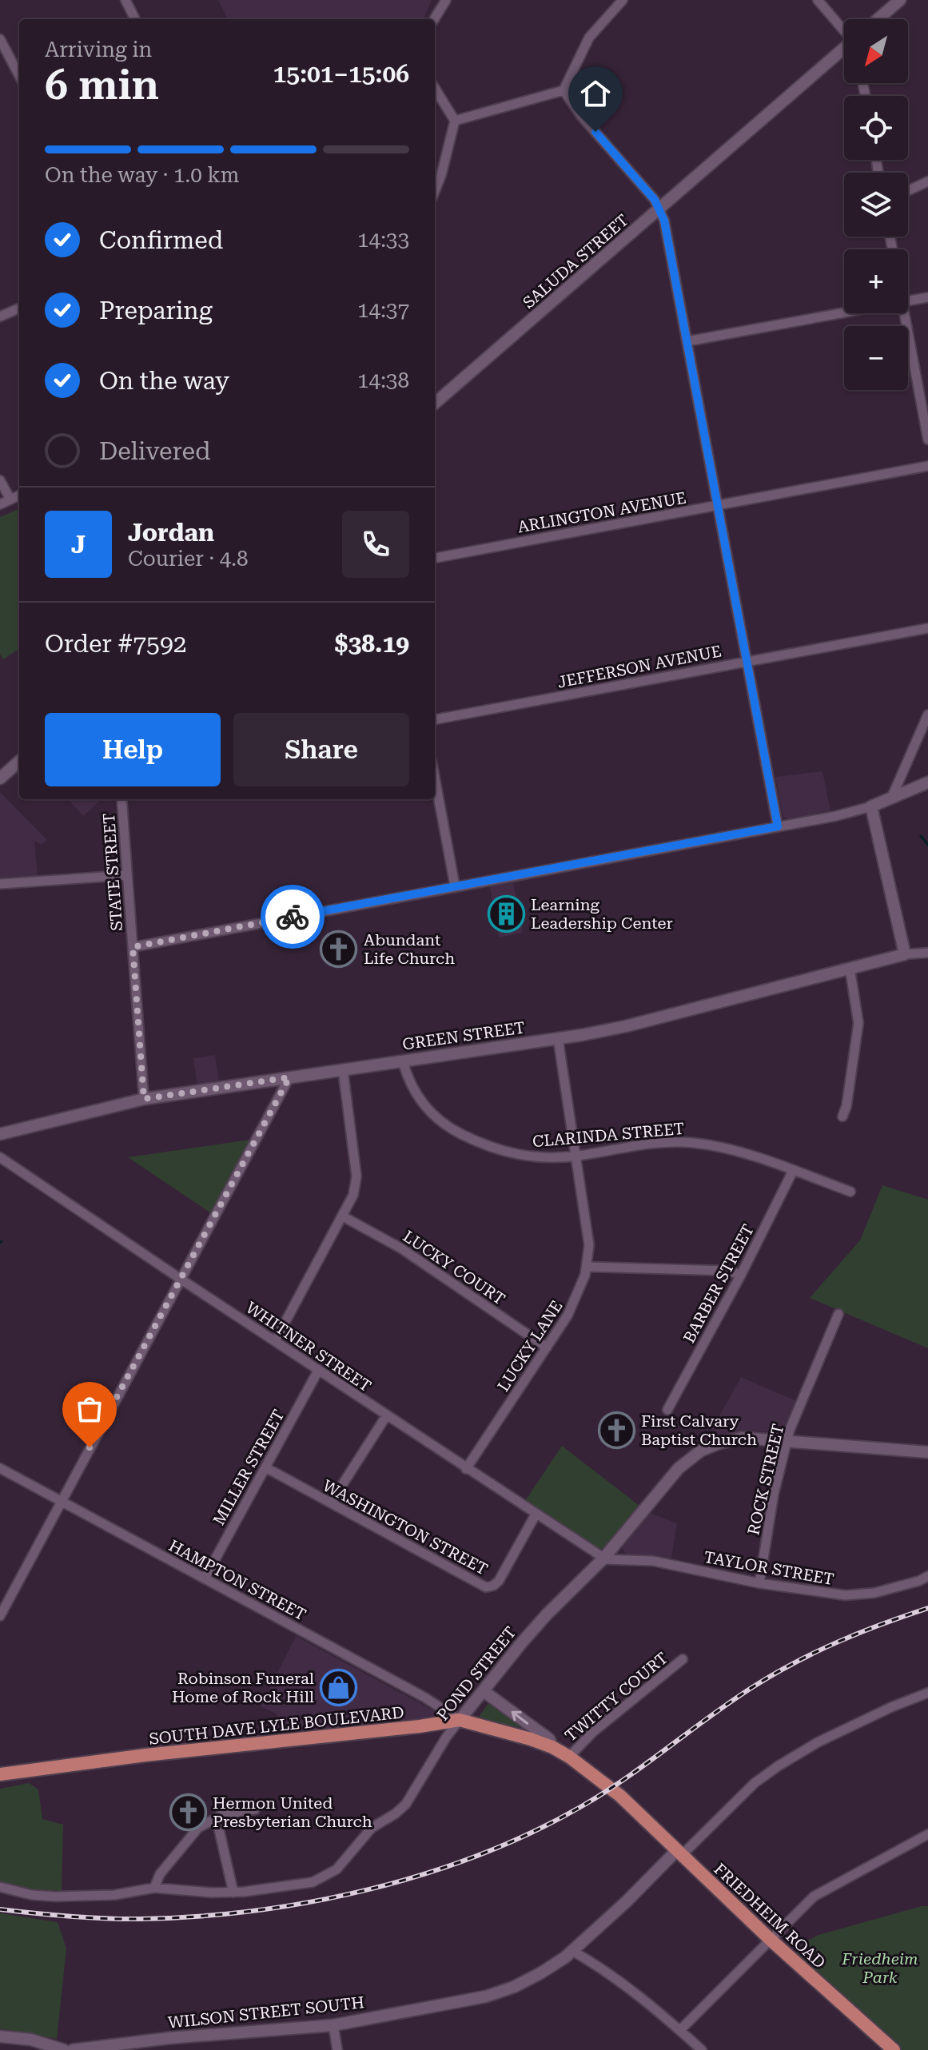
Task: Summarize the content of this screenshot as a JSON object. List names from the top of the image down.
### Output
{
  "streets": {
    "main road": ["SOUTH DAVE LYLE BOULEVARD", "FRIEDHEIM ROAD"],
    "street": [
      "SALUDA STREET",
      "ARLINGTON AVENUE",
      "JEFFERSON AVENUE",
      "STATE STREET",
      "GREEN STREET",
      "CLARINDA STREET",
      "LUCKY COURT",
      "BARBER STREET",
      "LUCKY LANE",
      "WHITNER STREET",
      "MILLER STREET",
      "ROCK STREET",
      "WASHINGTON STREET",
      "TAYLOR STREET",
      "HAMPTON STREET",
      "POND STREET",
      "TWITTY COURT",
      "WILSON STREET SOUTH"
    ]
  },
  "crossings": [
    ["STATE STREET", "GREEN STREET"],
    ["GREEN STREET", "CLARINDA STREET"],
    ["GREEN STREET", "LUCKY LANE"],
    ["CLARINDA STREET", "BARBER STREET"],
    ["CLARINDA STREET", "LUCKY LANE"],
    ["LUCKY COURT", "LUCKY LANE"],
    ["LUCKY LANE", "WHITNER STREET"],
    ["WHITNER STREET", "MILLER STREET"],
    ["WHITNER STREET", "WASHINGTON STREET"],
    ["WHITNER STREET", "TAYLOR STREET"],
    ["WHITNER STREET", "POND STREET"],
    ["MILLER STREET", "WASHINGTON STREET"],
    ["MILLER STREET", "HAMPTON STREET"],
    ["ROCK STREET", "TAYLOR STREET"],
    ["ROCK STREET", "POND STREET"],
    ["TAYLOR STREET", "POND STREET"],
    ["HAMPTON STREET", "POND STREET"],
    ["HAMPTON STREET", "SOUTH DAVE LYLE BOULEVARD"],
    ["POND STREET", "SOUTH DAVE LYLE BOULEVARD"],
    ["TWITTY COURT", "SOUTH DAVE LYLE BOULEVARD"],
    ["TWITTY COURT", "FRIEDHEIM ROAD"],
    ["SOUTH DAVE LYLE BOULEVARD", "FRIEDHEIM ROAD"],
    ["FRIEDHEIM ROAD", "WILSON STREET SOUTH"]
  ],
  "parks": ["Friedheim Park"],
  "places": {
    "building": ["Learning Leadership Center"],
    "church": ["Abundant Life Church", "First Calvary Baptist Church", "Hermon United Presbyterian Church"],
    "shop": ["Robinson Funeral Home of Rock Hill"]
  },
  "north": "bottom left",
  "page": {
    "map_buttons": ["+", "−"],
    "heading": ["6 min", "Arriving in", "15:01–15:06"],
    "panel": [
      "Jordan",
      "Courier · 4.8",
      "Order #7592",
      "$38.19"
    ],
    "bar": "On the way · 1.0 km",
    "list": [
      ["Confirmed", "14:33"],
      ["Preparing", "14:37"],
      ["On the way", "14:38"],
      "Delivered"
    ],
    "round": "J",
    "buttons": ["Help", "Share"]
  }
}
